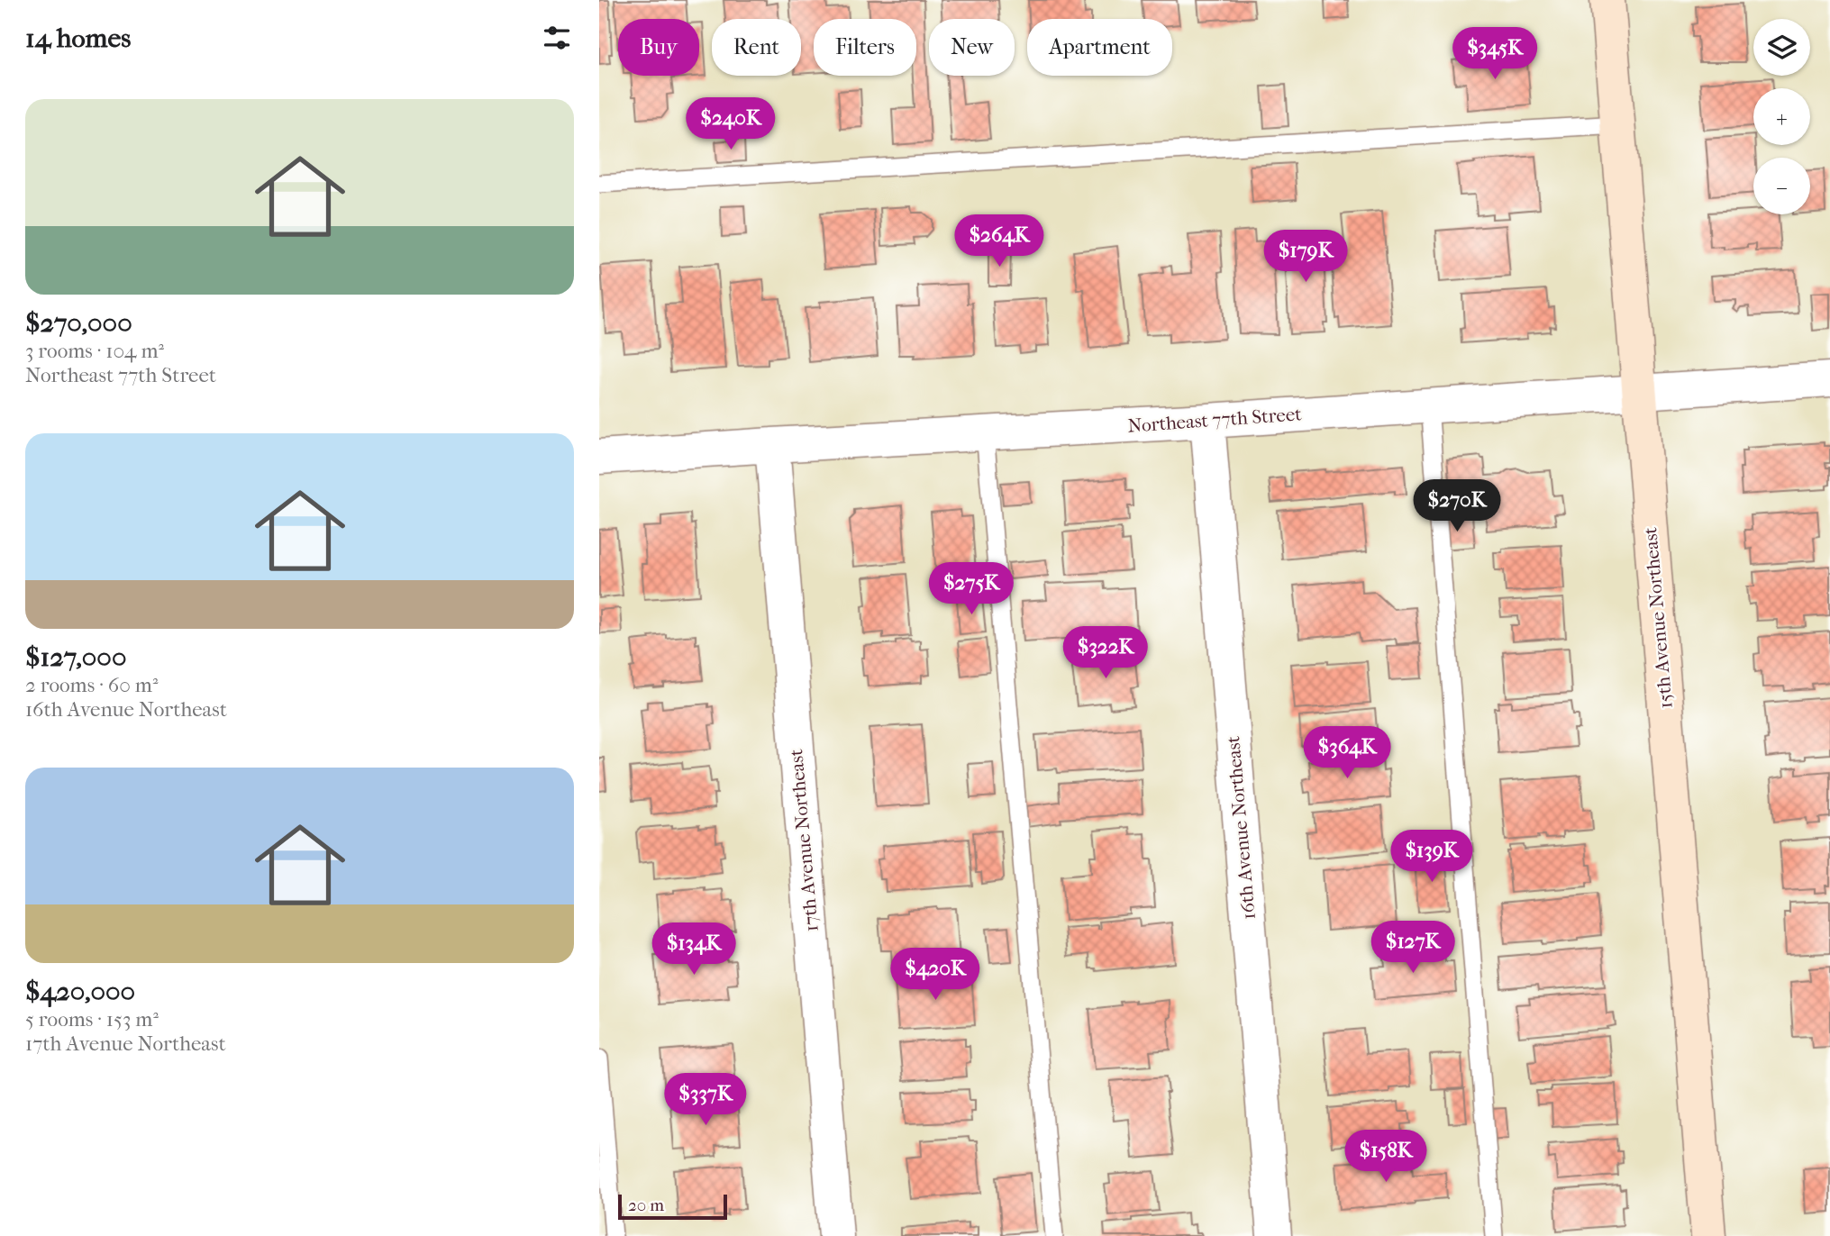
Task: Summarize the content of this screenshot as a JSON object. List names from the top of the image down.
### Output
{
  "streets": {
    "main road": ["15th Avenue Northeast"],
    "street": ["Northeast 77th Street", "16th Avenue Northeast", "17th Avenue Northeast"]
  },
  "crossings": [
    ["Northeast 77th Street", "15th Avenue Northeast"],
    ["Northeast 77th Street", "16th Avenue Northeast"],
    ["Northeast 77th Street", "17th Avenue Northeast"]
  ],
  "scale_bar": "20 m",
  "page": {
    "heading": "14 homes",
    "map_buttons": ["+", "−"],
    "chip": [
      "Buy",
      "Rent",
      "Filters",
      "New",
      "Apartment"
    ],
    "price": [
      "$345K",
      "$240K",
      "$264K",
      "$179K",
      "$270K",
      "$275K",
      "$322K",
      "$364K",
      "$139K",
      "$127K",
      "$134K",
      "$420K",
      "$337K",
      "$158K"
    ],
    "list": [
      {
        "name": "$270,000",
        "note": "3 rooms · 104 m² · Northeast 77th Street"
      },
      {
        "name": "$127,000",
        "note": "2 rooms · 60 m² · 16th Avenue Northeast"
      },
      {
        "name": "$420,000",
        "note": "5 rooms · 153 m² · 17th Avenue Northeast"
      }
    ],
    "scale": "20 m"
  }
}
